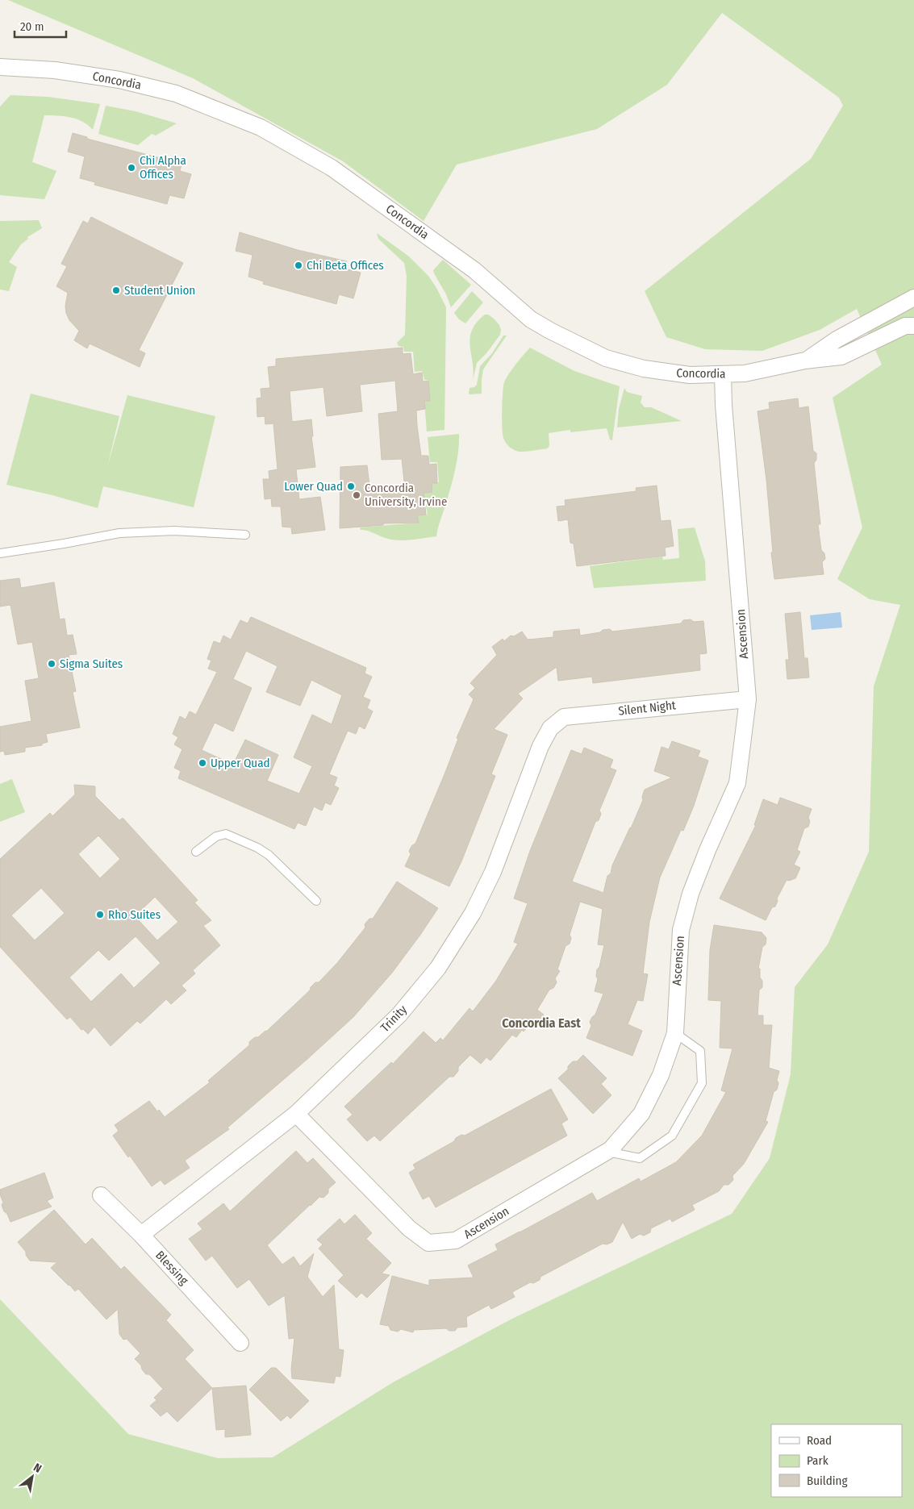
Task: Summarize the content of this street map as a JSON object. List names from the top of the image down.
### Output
{
  "streets": {
    "street": [
      "Concordia",
      "Ascension",
      "Silent Night",
      "Trinity",
      "Blessing"
    ]
  },
  "crossings": [
    ["Concordia", "Ascension"],
    ["Ascension", "Silent Night"],
    ["Ascension", "Trinity"],
    ["Silent Night", "Trinity"],
    ["Trinity", "Blessing"]
  ],
  "districts": ["Concordia East"],
  "places": [
    "Chi Alpha Offices",
    "Chi Beta Offices",
    "Student Union",
    "Lower Quad",
    "Concordia University, Irvine",
    "Sigma Suites",
    "Upper Quad",
    "Rho Suites"
  ],
  "legend": ["Road", "Park", "Building"],
  "scale_bar": "20 m",
  "north": "top right"
}
